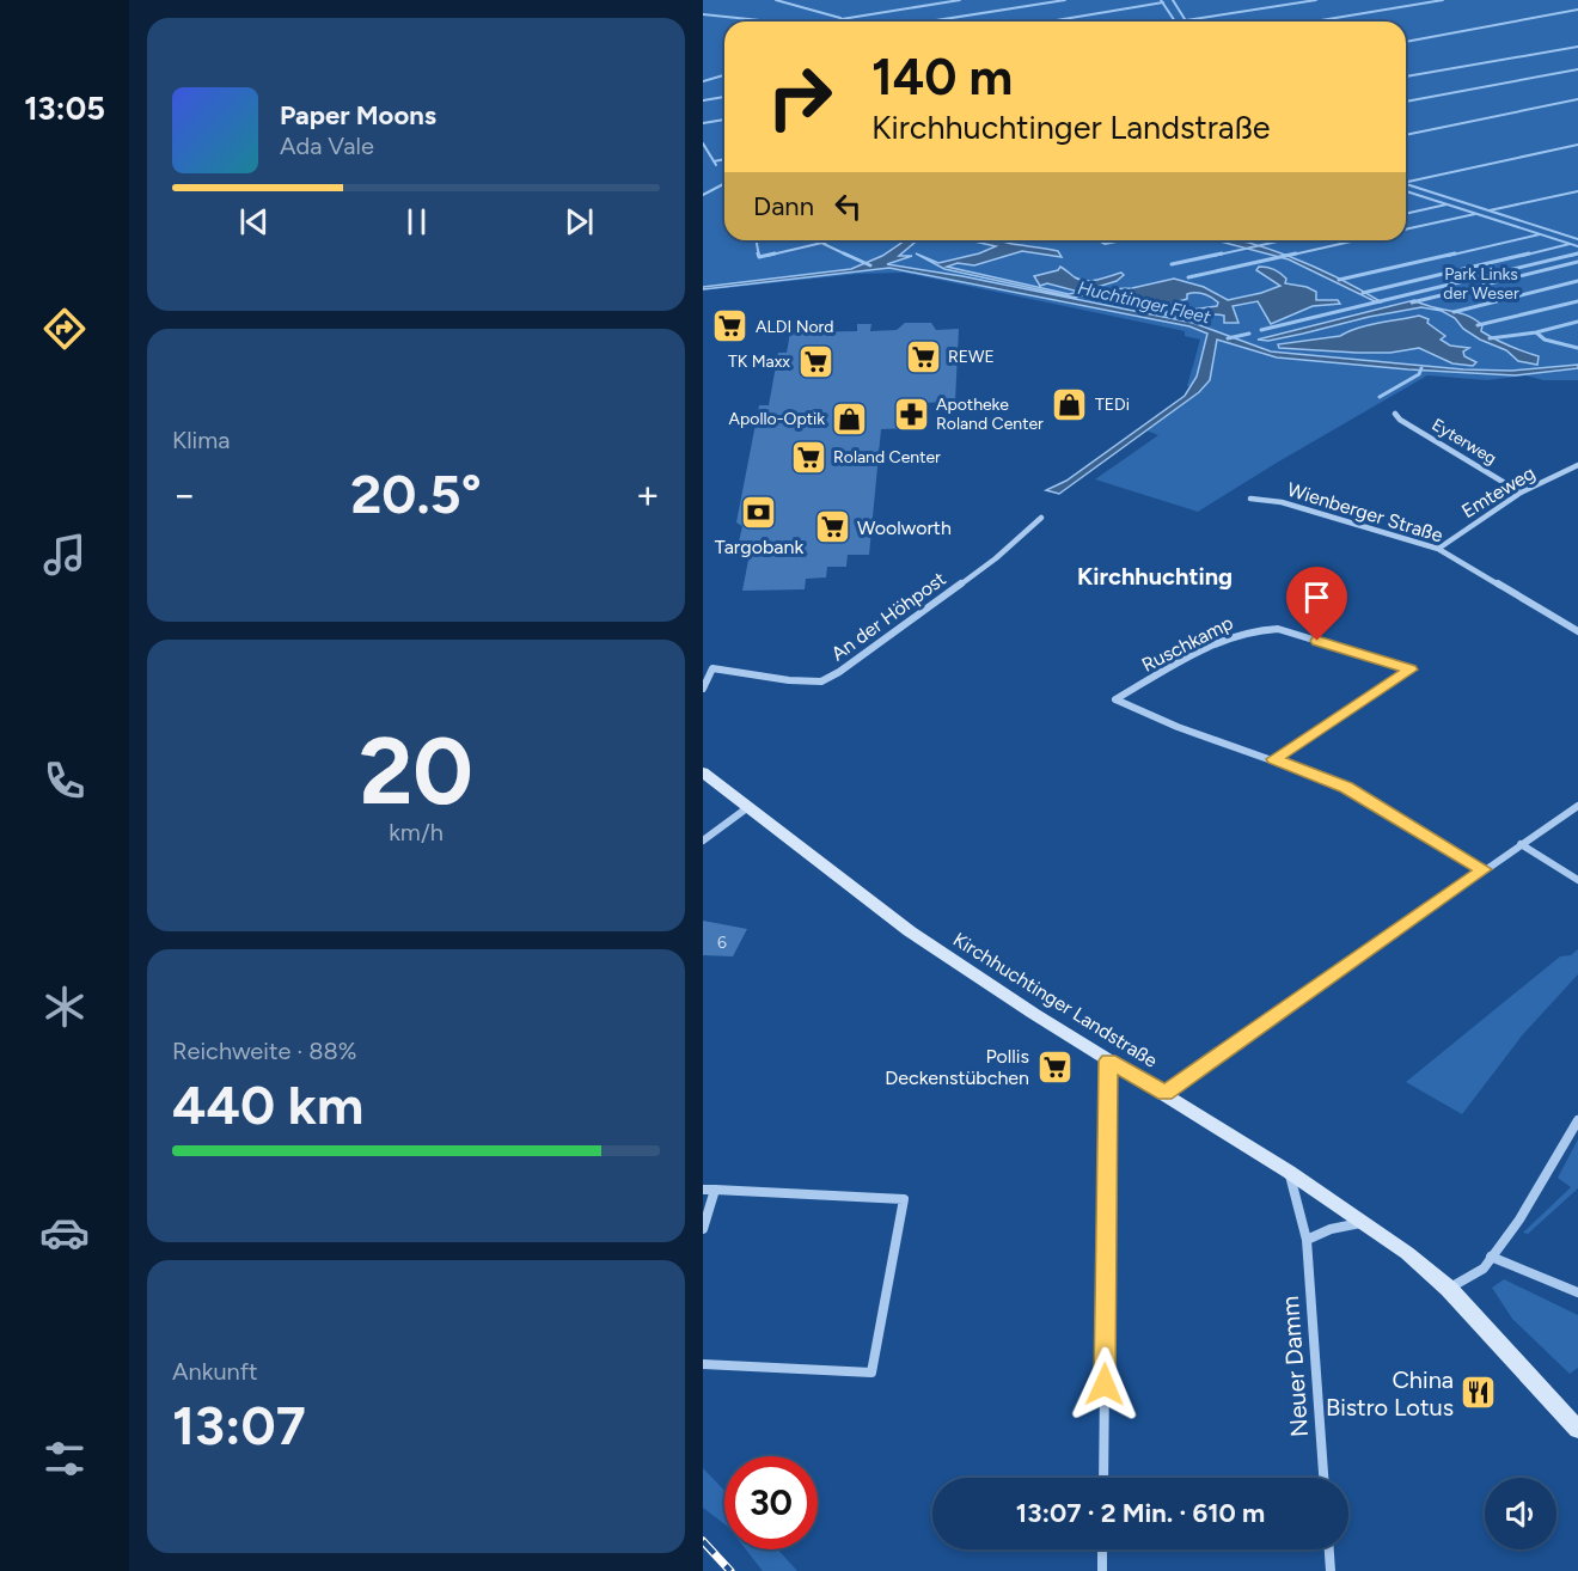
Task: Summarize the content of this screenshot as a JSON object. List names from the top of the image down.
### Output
{
  "streets": {
    "main road": ["Kirchhuchtinger Landstraße"],
    "street": [
      "Eyterweg",
      "Emteweg",
      "Wienberger Straße",
      "An der Höhpost",
      "Ruschkamp",
      "Neuer Damm"
    ]
  },
  "crossings": [
    ["Eyterweg", "Emteweg"],
    ["Emteweg", "Wienberger Straße"],
    ["Kirchhuchtinger Landstraße", "Neuer Damm"]
  ],
  "districts": ["Kirchhuchting"],
  "water": ["Huchtinger Fleet"],
  "parks": ["Park Links der Weser"],
  "places": {
    "supermarket": [
      "ALDI Nord",
      "REWE",
      "TK Maxx",
      "Roland Center",
      "Woolworth",
      "Pollis Deckenstübchen"
    ],
    "shop": ["TEDi", "Apollo-Optik"],
    "pharmacy": ["Apotheke Roland Center"],
    "bank": ["Targobank"],
    "restaurant": ["China Bistro Lotus"]
  },
  "house_numbers": ["6"],
  "page": {
    "tabs": "13:05",
    "turn": ["140 m", "Kirchhuchtinger Landstraße"],
    "song": ["Paper Moons", "Ada Vale"],
    "then": "Dann",
    "tile": [
      "Klima",
      ["20", "km/h"],
      ["Reichweite · 88%", "440 km"],
      ["Ankunft", "13:07"]
    ],
    "heat": ["−", "20.5°", "+"],
    "limit": "30",
    "trip": "13:07 · 2 Min. · 610 m"
  }
}
